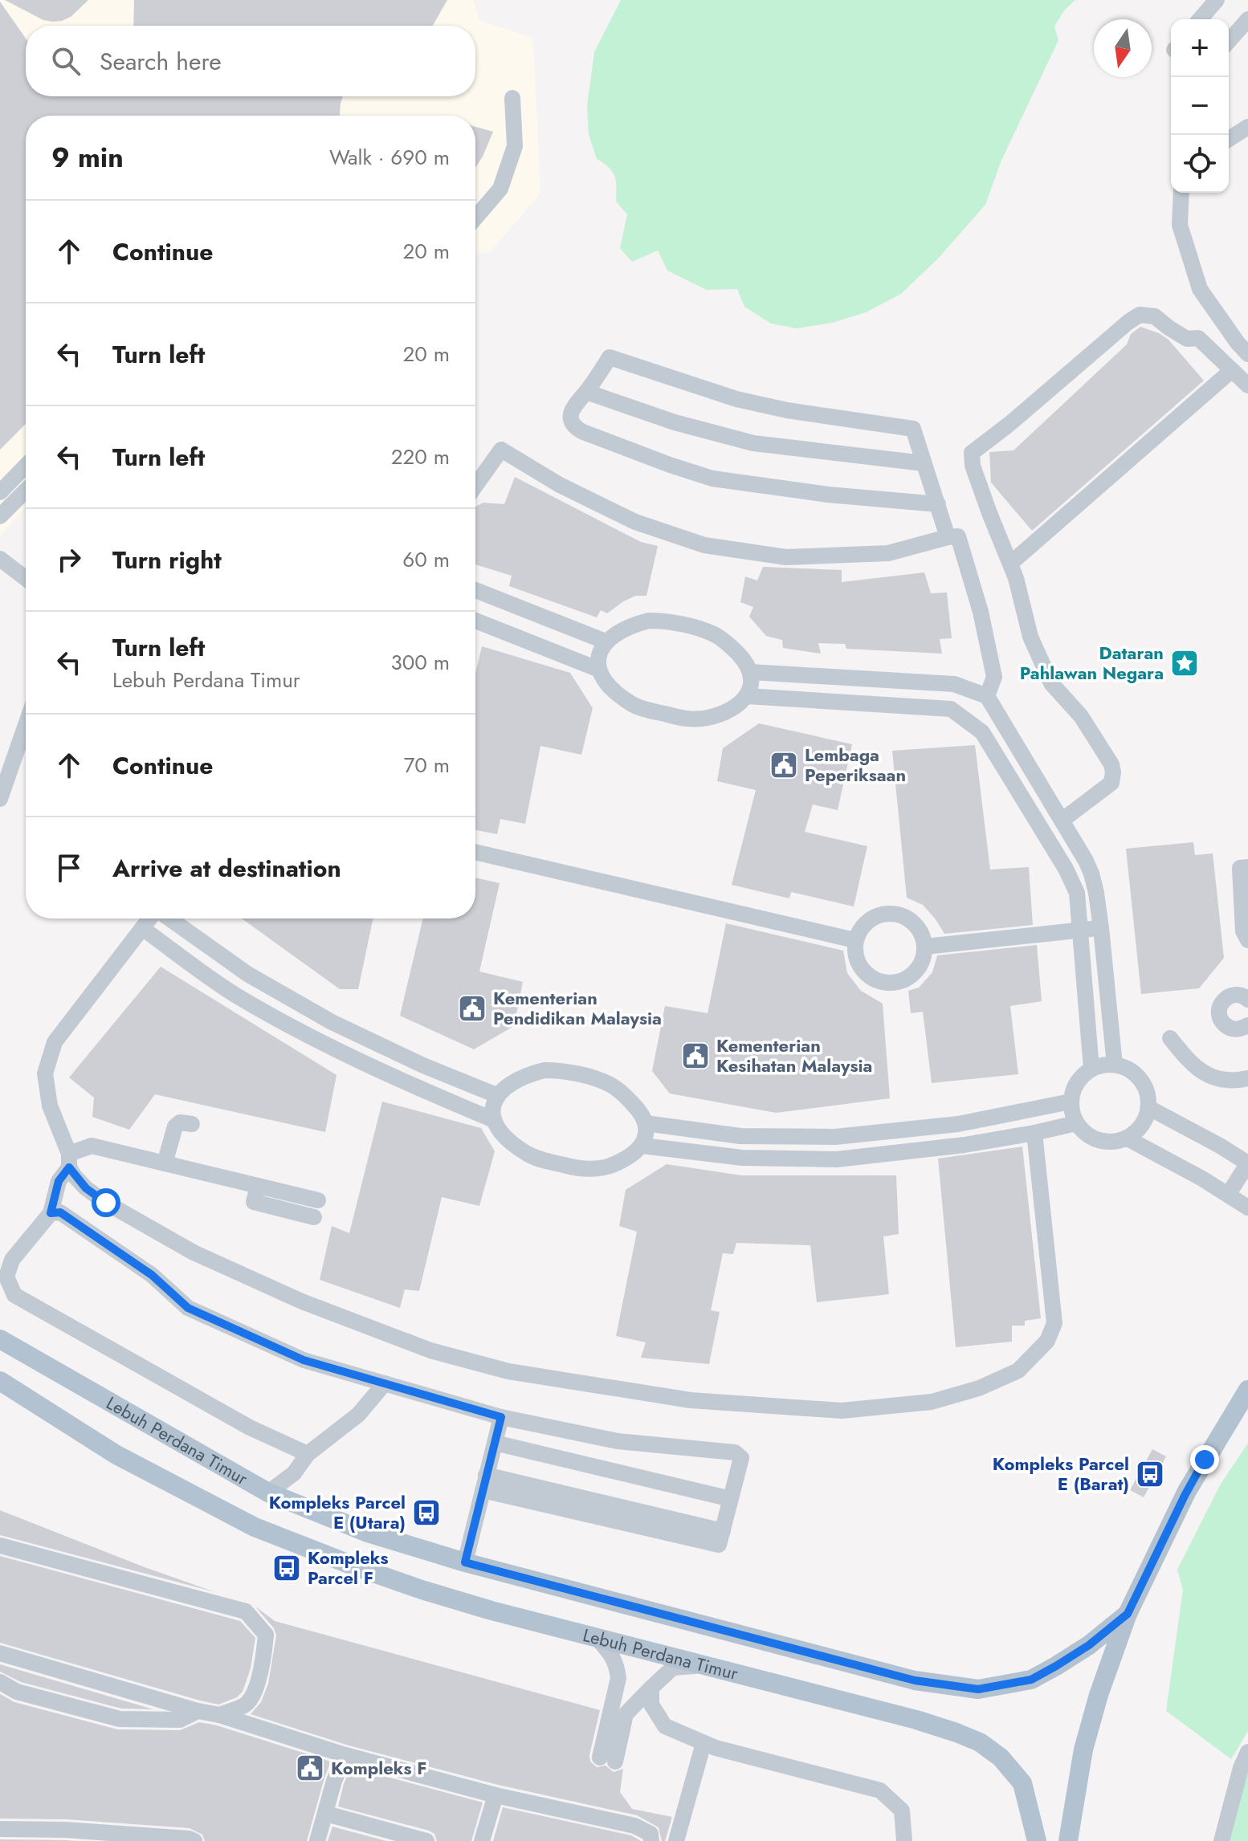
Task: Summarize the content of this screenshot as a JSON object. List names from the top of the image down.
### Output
{
  "streets": {
    "main road": ["Lebuh Perdana Timur"]
  },
  "places": {
    "place": ["Dataran Pahlawan Negara"],
    "public building": [
      "Lembaga Peperiksaan",
      "Kementerian Pendidikan Malaysia",
      "Kementerian Kesihatan Malaysia",
      "Kompleks F"
    ],
    "bus stop": ["Kompleks Parcel E (Barat)", "Kompleks Parcel E (Utara)", "Kompleks Parcel F"]
  },
  "north": "bottom",
  "page": {
    "map_buttons": ["+", "−"],
    "search": "Search here",
    "heading": ["9 min", "Walk · 690 m"],
    "list": [
      ["Continue", "20 m"],
      ["Turn left", "20 m"],
      ["Turn left", "220 m"],
      ["Turn right", "60 m"],
      ["Turn left", "Lebuh Perdana Timur", "300 m"],
      ["Continue", "70 m"],
      "Arrive at destination"
    ]
  }
}
